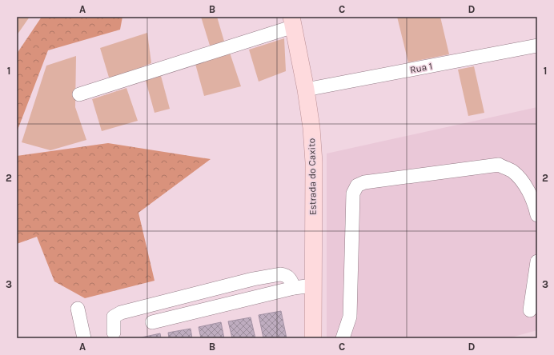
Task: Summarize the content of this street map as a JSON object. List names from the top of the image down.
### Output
{
  "streets": {
    "main road": ["Estrada do Caxito"],
    "street": ["Rua 1"]
  },
  "crossings": [
    ["Rua 1", "Estrada do Caxito"]
  ],
  "grid": {
    "columns": [
      "A",
      "B",
      "C",
      "D"
    ],
    "rows": ["1", "2", "3"]
  }
}
